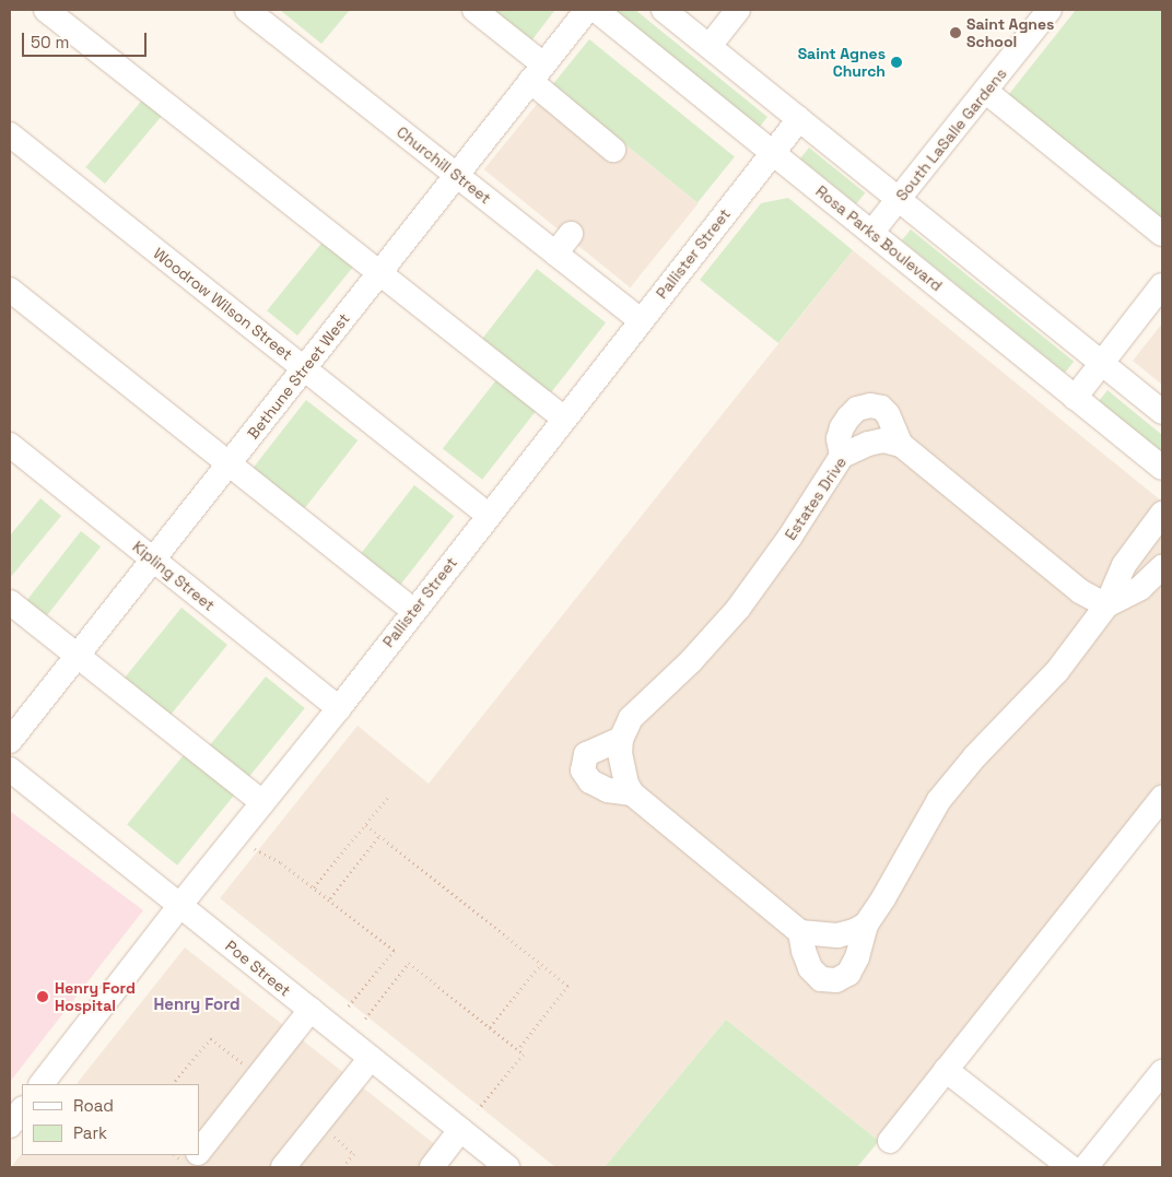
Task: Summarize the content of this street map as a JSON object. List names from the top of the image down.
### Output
{
  "streets": {
    "street": [
      "South LaSalle Gardens",
      "Churchill Street",
      "Rosa Parks Boulevard",
      "Pallister Street",
      "Woodrow Wilson Street",
      "Bethune Street West",
      "Estates Drive",
      "Kipling Street",
      "Poe Street"
    ]
  },
  "crossings": [
    ["South LaSalle Gardens", "Rosa Parks Boulevard"],
    ["Churchill Street", "Pallister Street"],
    ["Churchill Street", "Bethune Street West"],
    ["Rosa Parks Boulevard", "Pallister Street"],
    ["Pallister Street", "Woodrow Wilson Street"],
    ["Pallister Street", "Kipling Street"],
    ["Pallister Street", "Poe Street"],
    ["Woodrow Wilson Street", "Bethune Street West"],
    ["Bethune Street West", "Kipling Street"]
  ],
  "districts": ["Henry Ford"],
  "places": ["Saint Agnes School", "Saint Agnes Church", "Henry Ford Hospital"],
  "legend": ["Road", "Park"],
  "scale_bar": "50 m"
}
